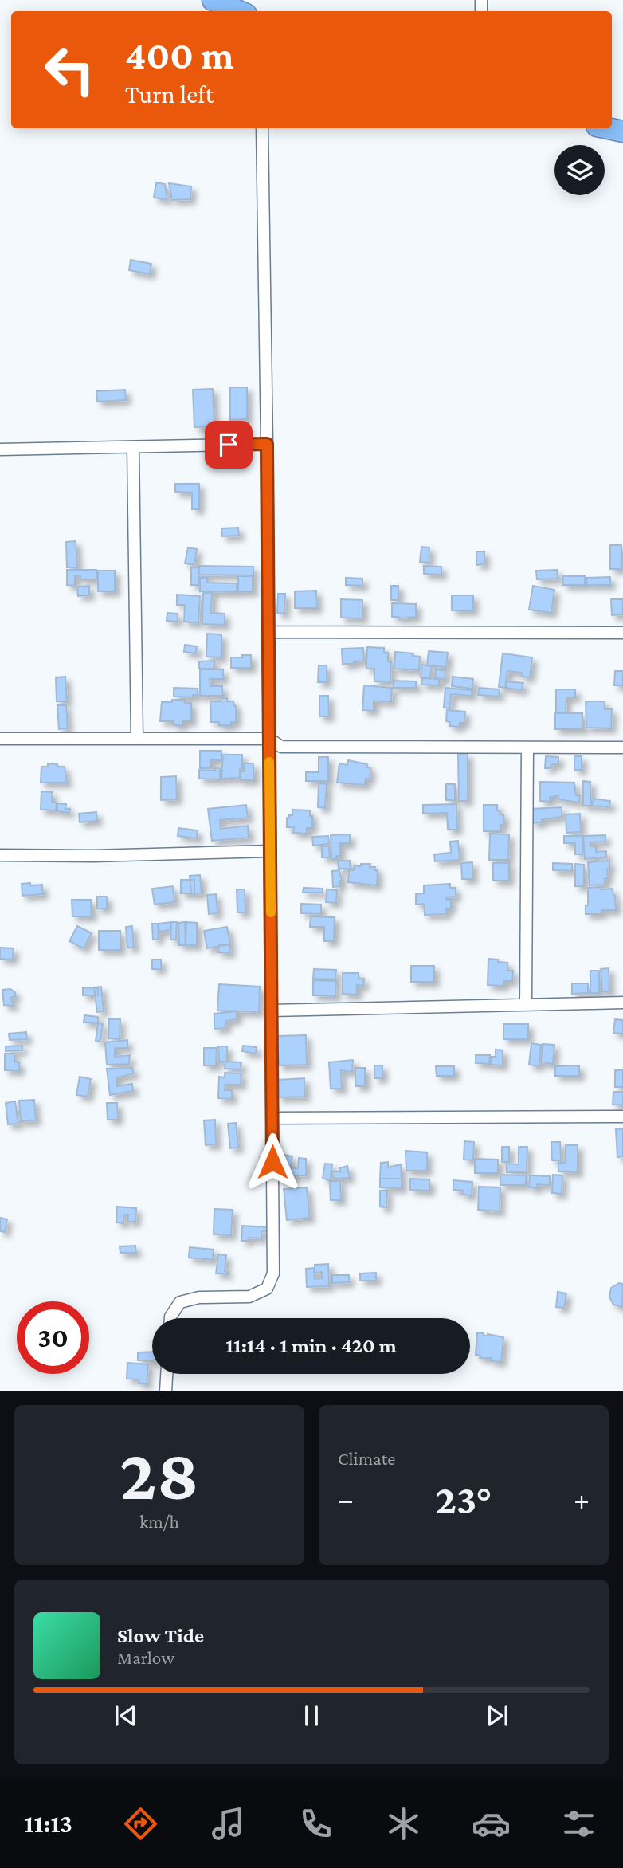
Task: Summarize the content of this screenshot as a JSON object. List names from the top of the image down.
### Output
{
  "page": {
    "turn": ["400 m", "Turn left"],
    "limit": "30",
    "trip": "11:14 · 1 min · 420 m",
    "tile": [
      ["28", "km/h"],
      "Climate"
    ],
    "heat": ["−", "23°", "+"],
    "song": ["Slow Tide", "Marlow"],
    "tabs": "11:13"
  }
}
